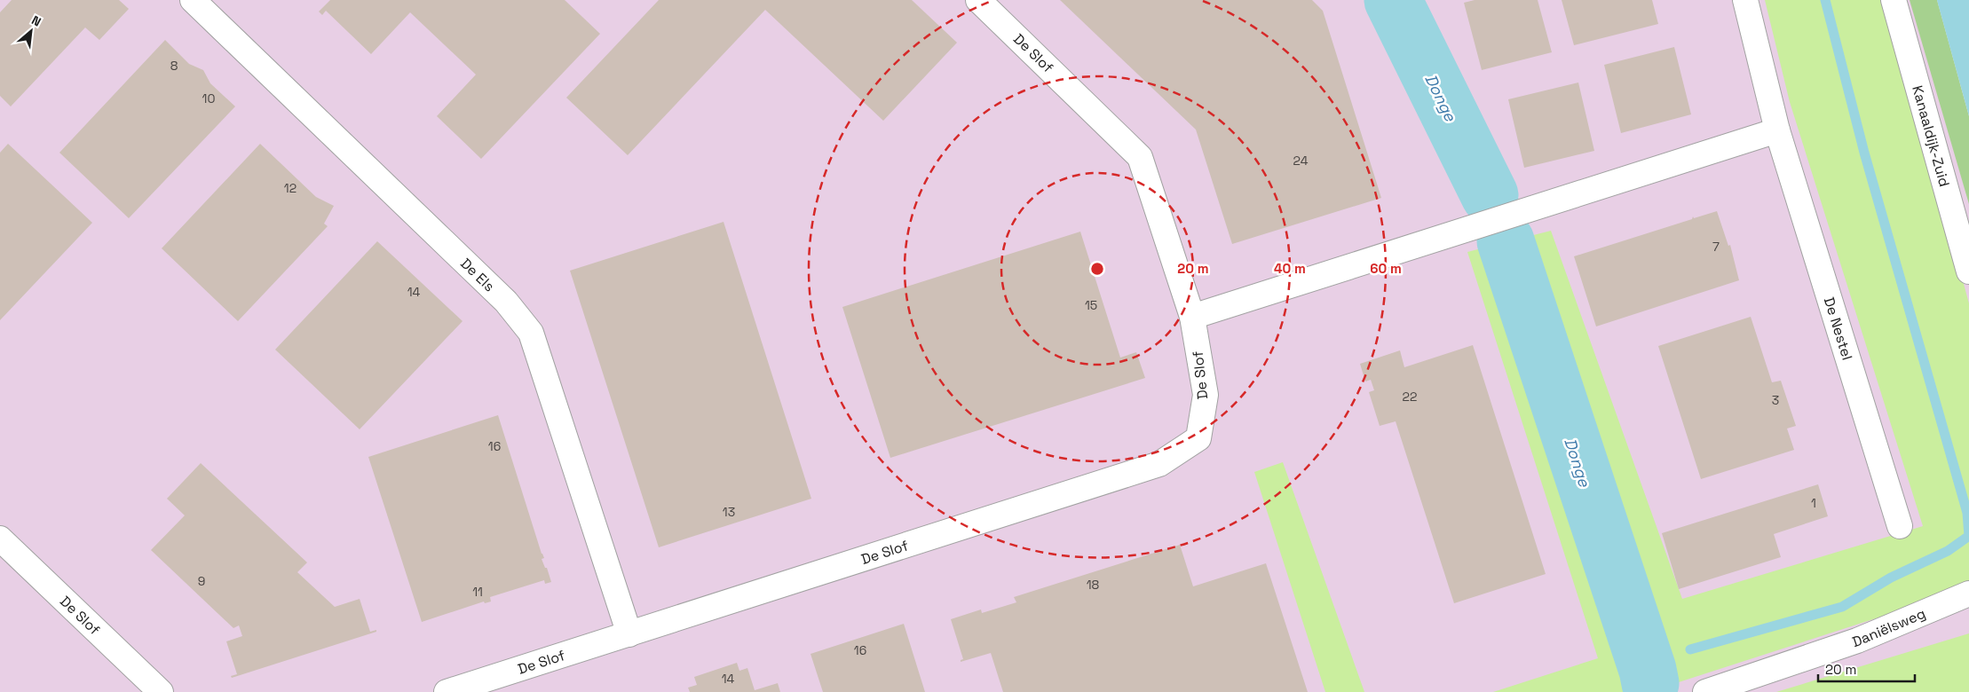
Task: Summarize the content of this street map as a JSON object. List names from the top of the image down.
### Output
{
  "streets": {
    "street": [
      "De Slof",
      "Kanaaldijk-Zuid",
      "De Els",
      "De Nestel",
      "Daniëlsweg"
    ]
  },
  "crossings": [
    ["De Slof", "De Els"]
  ],
  "water": ["Donge"],
  "house_numbers": [
    "8",
    "10",
    "24",
    "12",
    "7",
    "14",
    "15",
    "22",
    "3",
    "16",
    "1",
    "13",
    "9",
    "18",
    "11",
    "16",
    "14"
  ],
  "scale_bar": "20 m",
  "north": "top right",
  "rings": ["20 m", "40 m", "60 m"]
}
